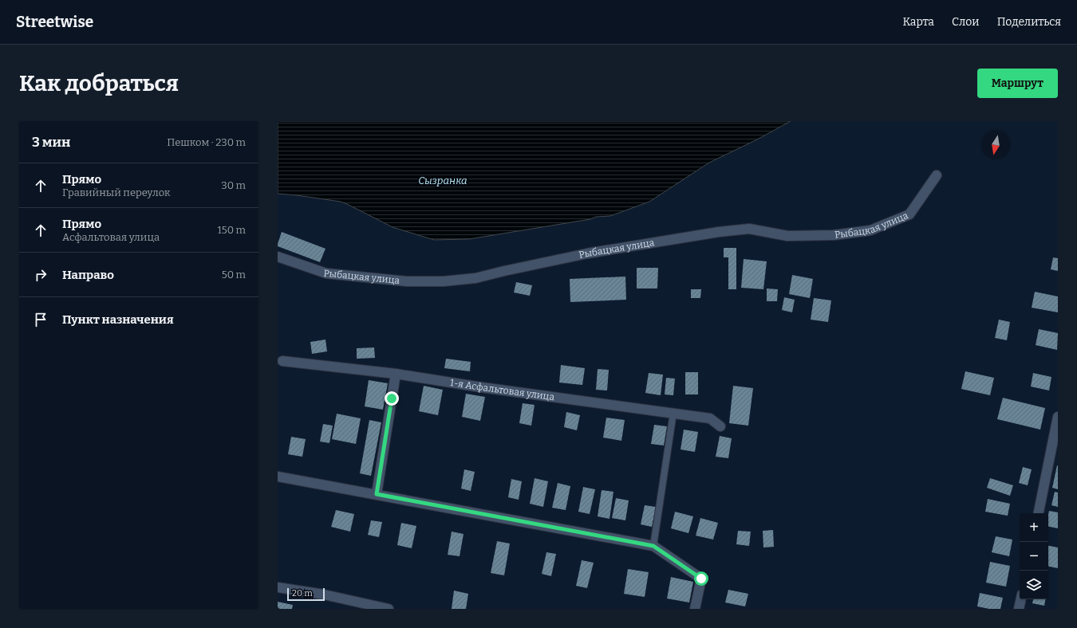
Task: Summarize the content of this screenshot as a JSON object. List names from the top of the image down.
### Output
{
  "streets": {
    "street": ["Рыбацкая улица", "1-я Асфальтовая улица"]
  },
  "water": ["Сызранка"],
  "scale_bar": "20 m",
  "north": "bottom",
  "page": {
    "header": "Streetwise",
    "nav": ["Карта", "Слои", "Поделиться"],
    "buttons": "Маршрут",
    "title": "Как добраться",
    "heading": ["3 мин", "Пешком · 230 m"],
    "list": [
      ["Прямо", "Гравийный переулок", "30 m"],
      ["Прямо", "Асфальтовая улица", "150 m"],
      ["Направо", "50 m"],
      "Пункт назначения"
    ],
    "map_buttons": ["+", "−"],
    "scale": "20 m"
  }
}
